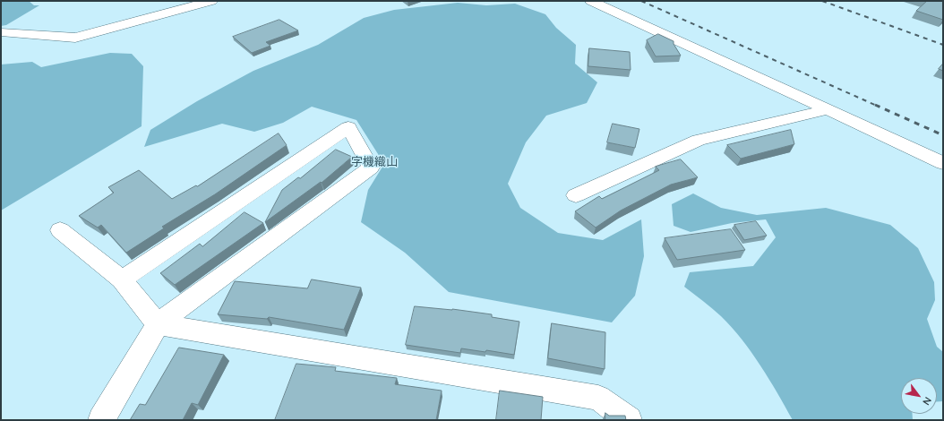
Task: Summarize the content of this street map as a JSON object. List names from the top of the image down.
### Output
{
  "districts": ["字機織山"],
  "north": "bottom right"
}
